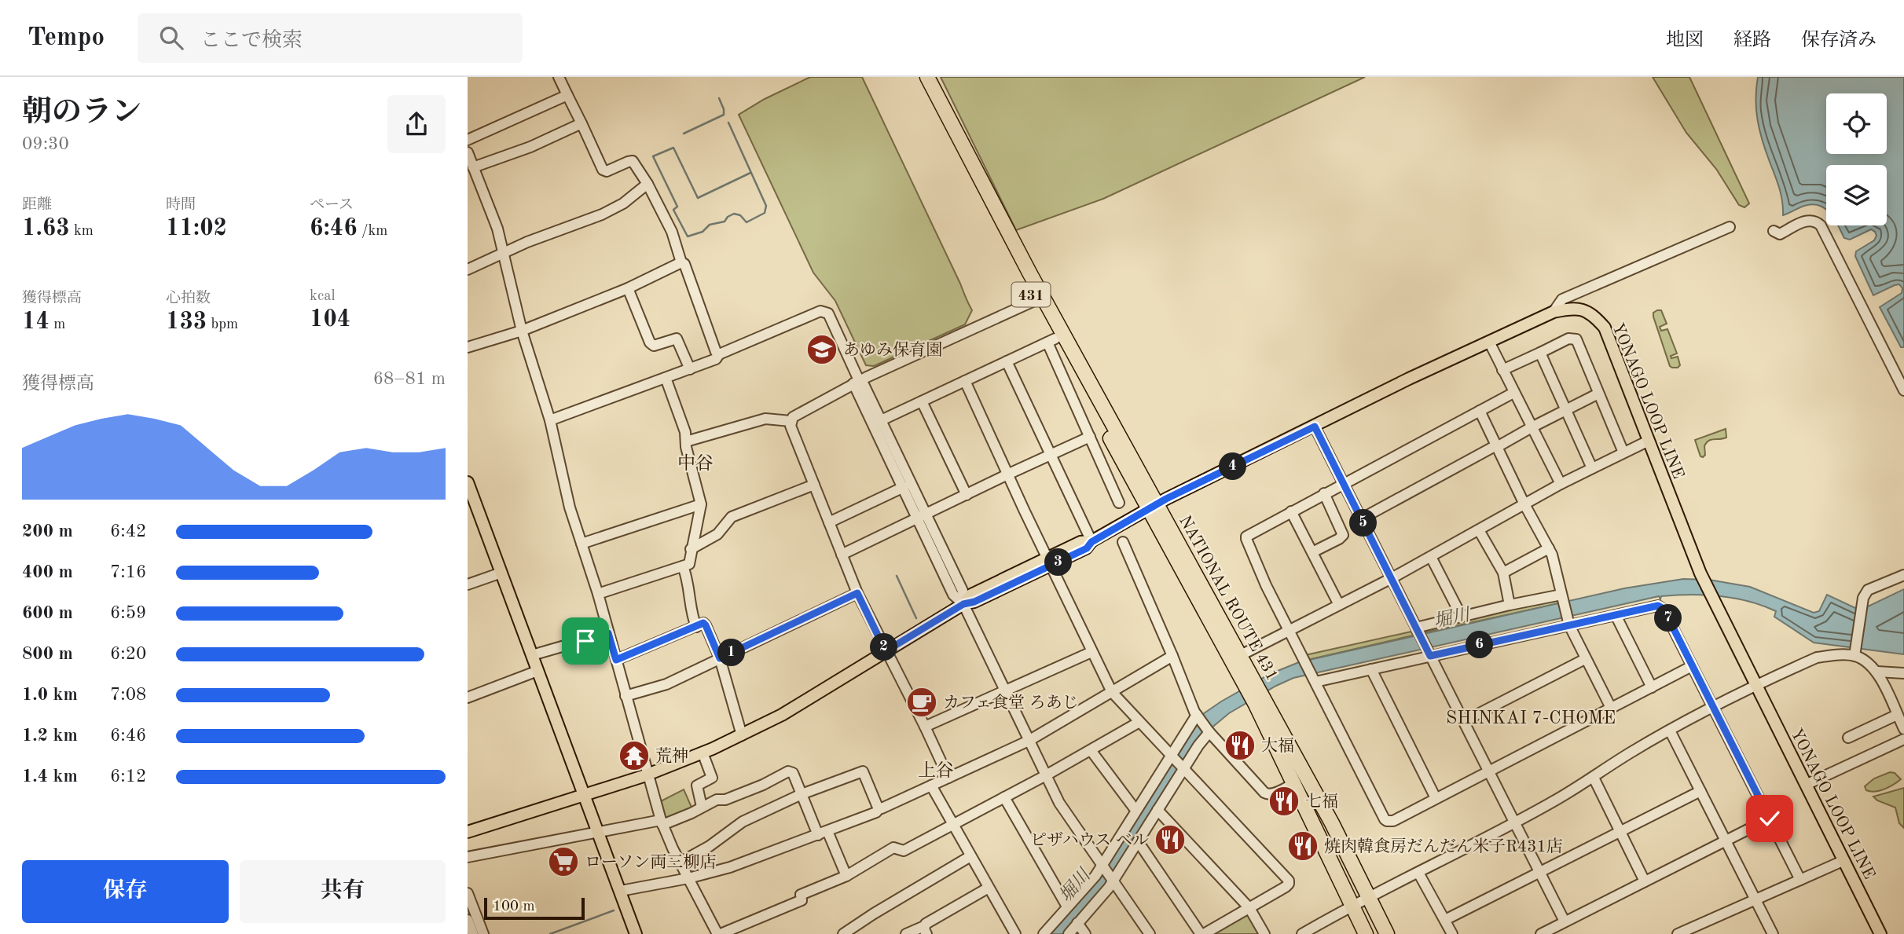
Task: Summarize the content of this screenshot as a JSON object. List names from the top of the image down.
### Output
{
  "streets": {
    "highway": ["431", "NATIONAL ROUTE 431"],
    "main road": ["YONAGO LOOP LINE"]
  },
  "crossings": [
    ["YONAGO LOOP LINE", "NATIONAL ROUTE 431"]
  ],
  "districts": ["中谷", "SHINKAI 7-CHOME", "上谷"],
  "water": ["堀川"],
  "places": {
    "school or university": ["あゆみ保育園"],
    "cafe": ["カフェ食堂 ろあじ"],
    "restaurant": [
      "大福",
      "七福",
      "ピザハウス ベル",
      "焼肉韓食房だんだん米子R431店"
    ],
    "temple": ["荒神"],
    "supermarket": ["ローソン両三柳店"]
  },
  "scale_bar": "100 m",
  "page": {
    "header": "Tempo",
    "search": "ここで検索",
    "nav": ["地図", "経路", "保存済み"],
    "heading": ["朝のラン", "09:30"],
    "stats": [
      ["距離", "1.63 km"],
      ["時間", "11:02"],
      ["ペース", "6:46 /km"],
      ["獲得標高", "14 m"],
      ["心拍数", "133 bpm"],
      ["kcal", "104"]
    ],
    "chart": ["獲得標高", "68–81 m"],
    "pins": [
      "4",
      "5",
      "3",
      "7",
      "6",
      "2",
      "1"
    ],
    "list": [
      {
        "name": "200 m",
        "note": "6:42"
      },
      {
        "name": "400 m",
        "note": "7:16"
      },
      {
        "name": "600 m",
        "note": "6:59"
      },
      {
        "name": "800 m",
        "note": "6:20"
      },
      {
        "name": "1.0 km",
        "note": "7:08"
      },
      {
        "name": "1.2 km",
        "note": "6:46"
      },
      {
        "name": "1.4 km",
        "note": "6:12"
      }
    ],
    "buttons": ["保存", "共有"],
    "scale": "100 m"
  }
}
